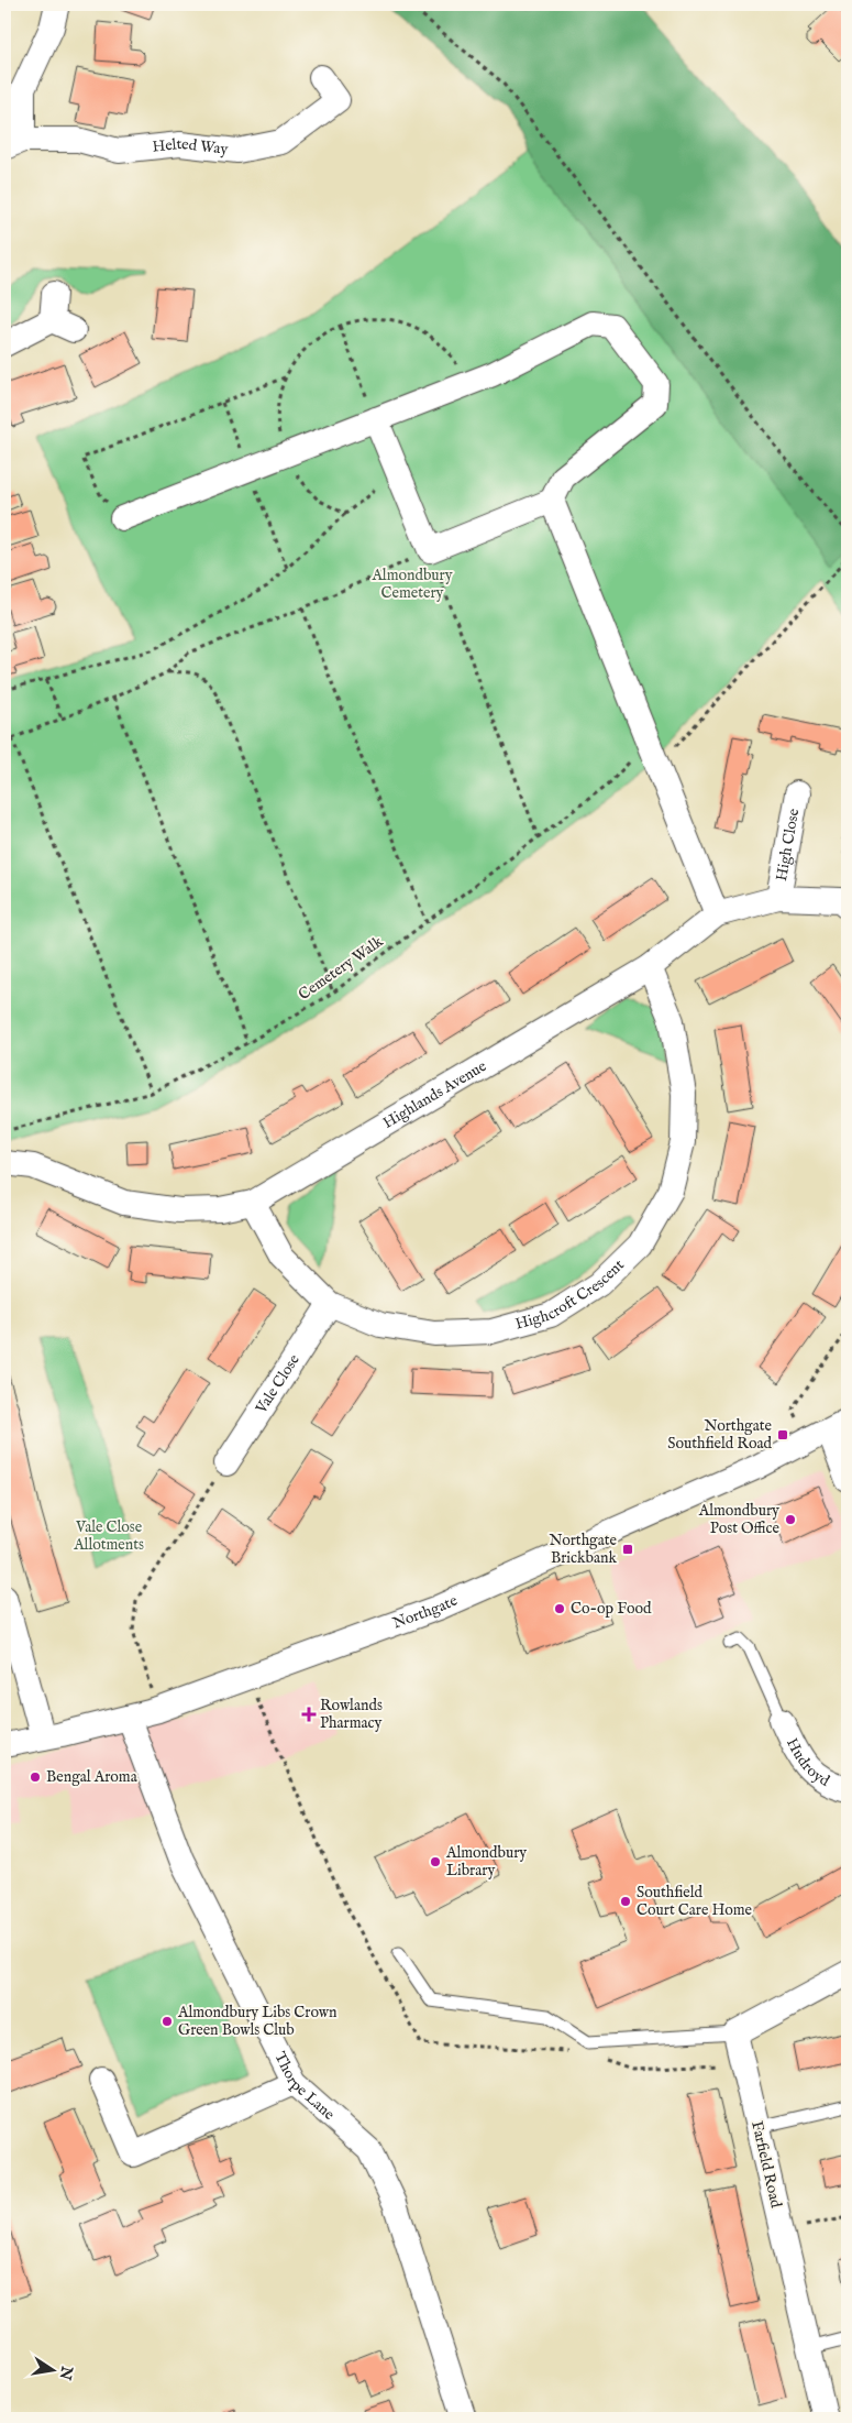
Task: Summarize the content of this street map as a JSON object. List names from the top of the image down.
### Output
{
  "streets": {
    "street": [
      "Helted Way",
      "High Close",
      "Highlands Avenue",
      "Highcroft Crescent",
      "Vale Close",
      "Northgate",
      "Hudroyd",
      "Thorpe Lane",
      "Farfield Road"
    ],
    "path": ["Cemetery Walk"]
  },
  "crossings": [
    ["High Close", "Highlands Avenue"],
    ["Highlands Avenue", "Highcroft Crescent"],
    ["Highcroft Crescent", "Vale Close"],
    ["Northgate", "Thorpe Lane"]
  ],
  "parks": ["Almondbury Cemetery", "Vale Close Allotments"],
  "places": {
    "transit": ["Northgate Southfield Road", "Northgate Brickbank"],
    "other": [
      "Almondbury Post Office",
      "Co-op Food",
      "Bengal Aroma",
      "Almondbury Library",
      "Southfield Court Care Home",
      "Almondbury Libs Crown Green Bowls Club"
    ],
    "health": ["Rowlands Pharmacy"]
  },
  "north": "right"
}
